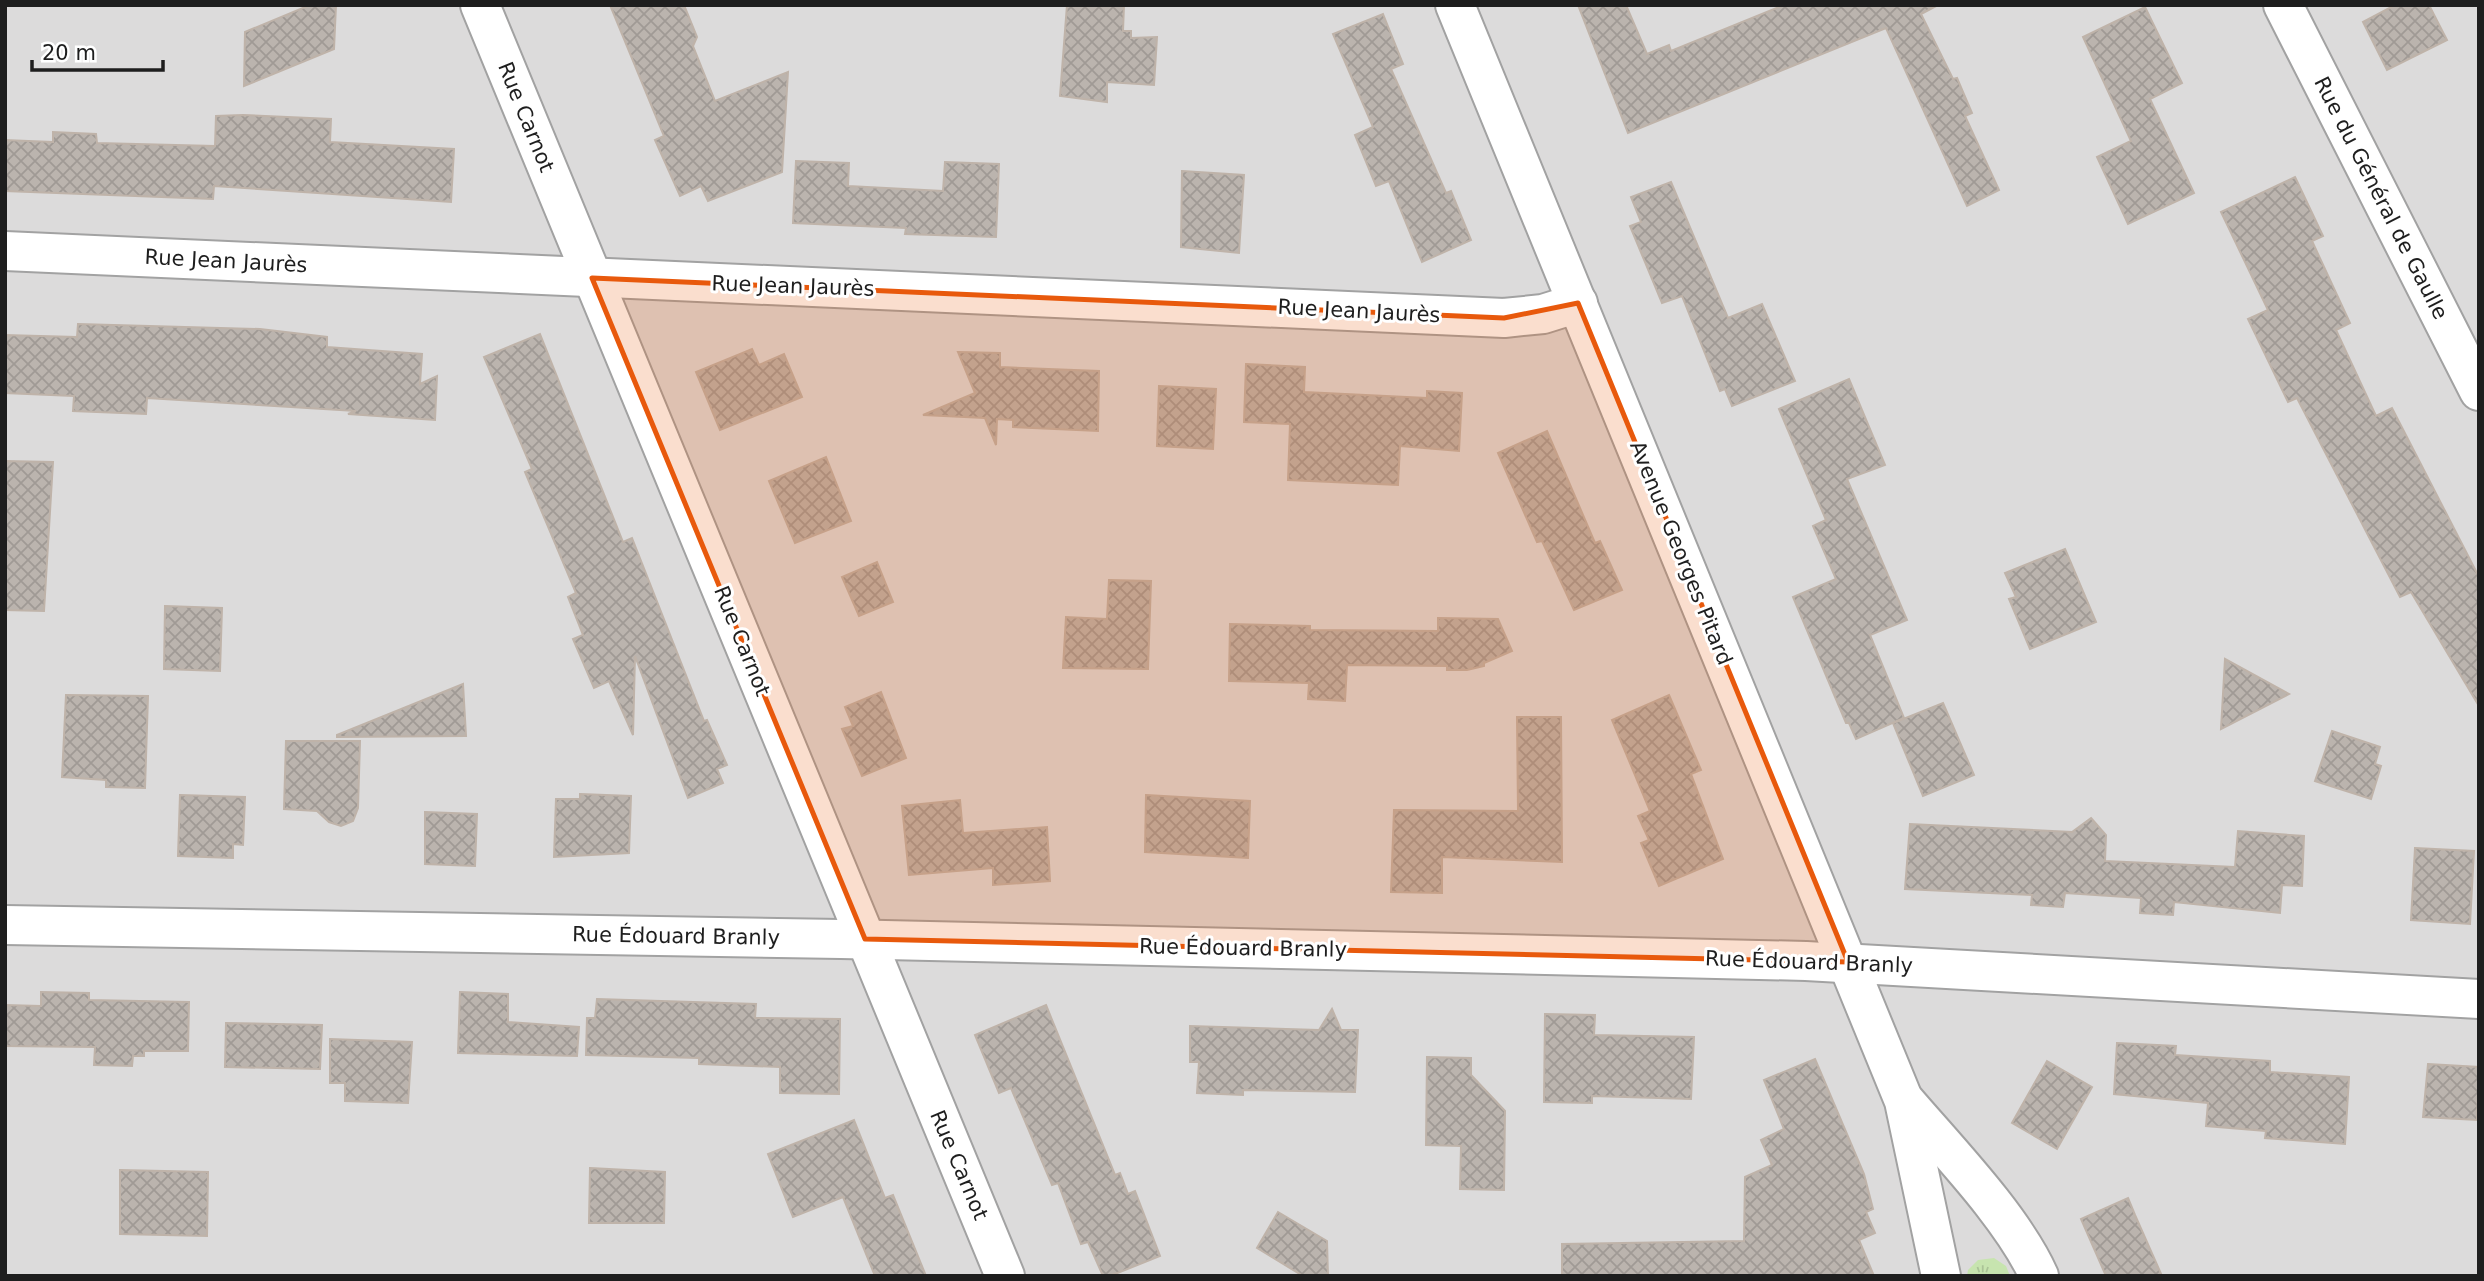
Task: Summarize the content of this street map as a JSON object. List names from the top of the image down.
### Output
{
  "streets": {
    "street": [
      "Rue Carnot",
      "Rue du Général de Gaulle",
      "Rue Jean Jaurès",
      "Avenue Georges Pitard",
      "Rue Édouard Branly"
    ]
  },
  "crossings": [
    ["Rue Carnot", "Rue Jean Jaurès"],
    ["Rue Carnot", "Rue Édouard Branly"],
    ["Rue Jean Jaurès", "Avenue Georges Pitard"],
    ["Avenue Georges Pitard", "Rue Édouard Branly"]
  ],
  "scale_bar": "20 m"
}
